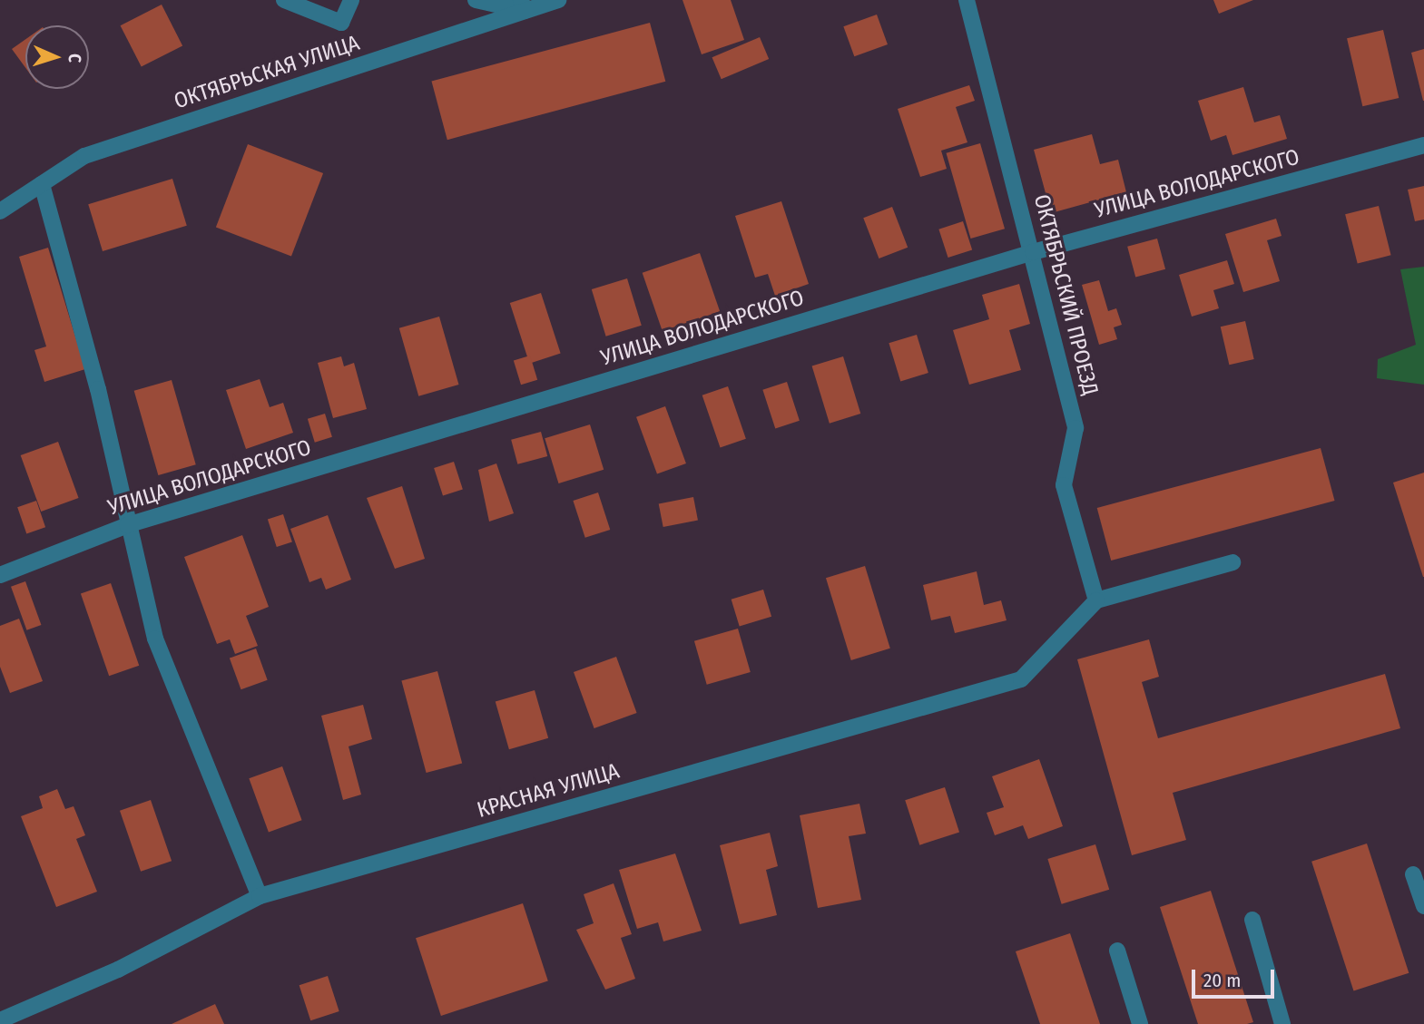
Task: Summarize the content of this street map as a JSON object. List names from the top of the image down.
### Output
{
  "streets": {
    "street": [
      "ОКТЯБРЬСКАЯ УЛИЦА",
      "УЛИЦА ВОЛОДАРСКОГО",
      "ОКТЯБРЬСКИЙ ПРОЕЗД",
      "КРАСНАЯ УЛИЦА"
    ]
  },
  "crossings": [
    ["УЛИЦА ВОЛОДАРСКОГО", "ОКТЯБРЬСКИЙ ПРОЕЗД"],
    ["ОКТЯБРЬСКИЙ ПРОЕЗД", "КРАСНАЯ УЛИЦА"]
  ],
  "scale_bar": "20 m",
  "north": "right"
}
